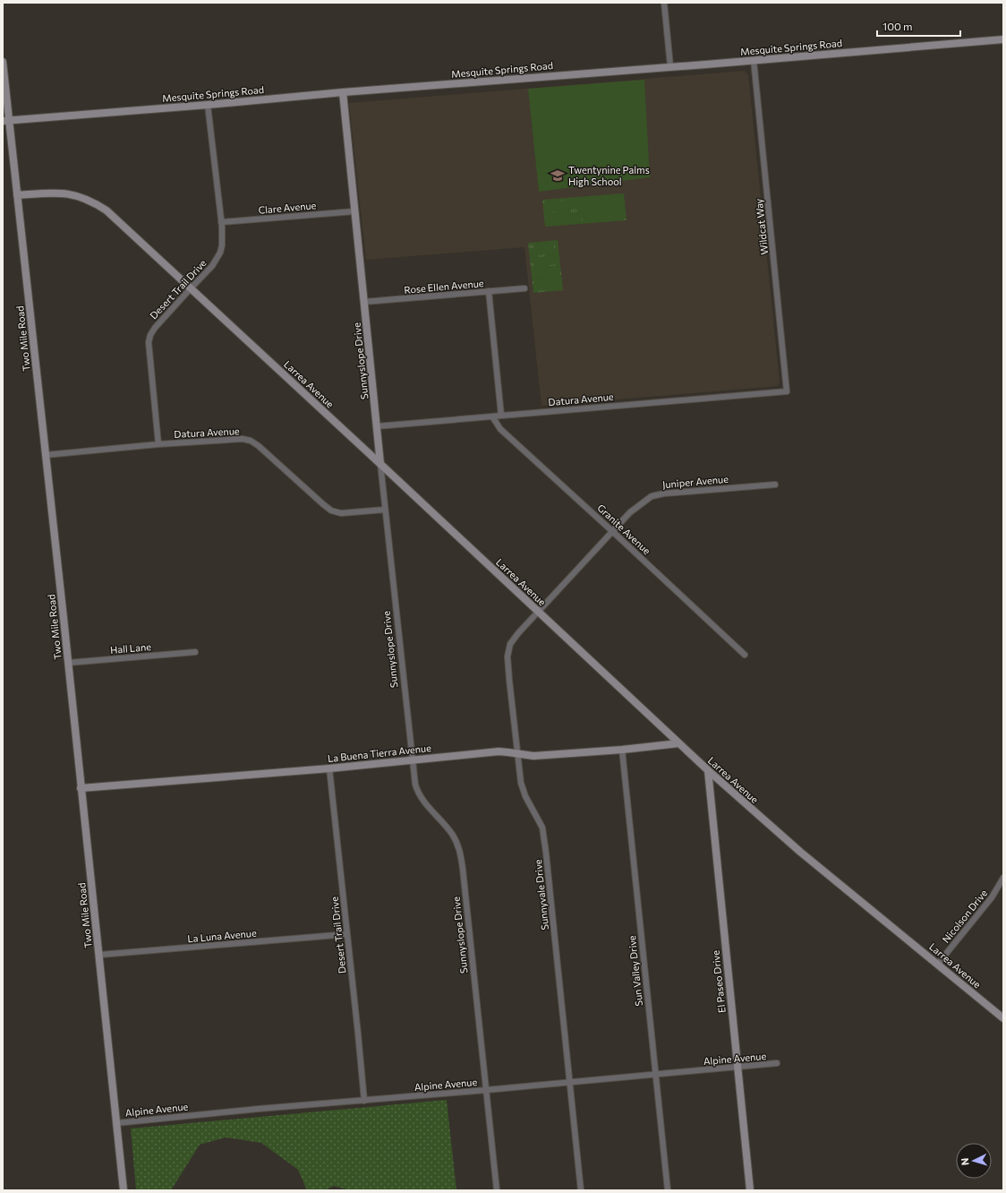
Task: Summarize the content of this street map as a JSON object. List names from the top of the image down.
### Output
{
  "streets": {
    "main road": [
      "Mesquite Springs Road",
      "Two Mile Road",
      "Sunnyslope Drive",
      "Larrea Avenue",
      "La Buena Tierra Avenue",
      "El Paseo Drive"
    ],
    "street": [
      "Clare Avenue",
      "Wildcat Way",
      "Rose Ellen Avenue",
      "Desert Trail Drive",
      "Datura Avenue",
      "Juniper Avenue",
      "Granite Avenue",
      "Hall Lane",
      "Sunnyvale Drive",
      "Nicolson Drive",
      "La Luna Avenue",
      "Sun Valley Drive",
      "Alpine Avenue"
    ]
  },
  "crossings": [
    ["Mesquite Springs Road", "Wildcat Way"],
    ["Mesquite Springs Road", "Desert Trail Drive"],
    ["Mesquite Springs Road", "Two Mile Road"],
    ["Mesquite Springs Road", "Sunnyslope Drive"],
    ["Clare Avenue", "Desert Trail Drive"],
    ["Clare Avenue", "Sunnyslope Drive"],
    ["Wildcat Way", "Datura Avenue"],
    ["Rose Ellen Avenue", "Sunnyslope Drive"],
    ["Desert Trail Drive", "Larrea Avenue"],
    ["Desert Trail Drive", "Datura Avenue"],
    ["Desert Trail Drive", "La Buena Tierra Avenue"],
    ["Desert Trail Drive", "La Luna Avenue"],
    ["Desert Trail Drive", "Alpine Avenue"],
    ["Two Mile Road", "Larrea Avenue"],
    ["Two Mile Road", "Datura Avenue"],
    ["Two Mile Road", "Hall Lane"],
    ["Two Mile Road", "La Buena Tierra Avenue"],
    ["Two Mile Road", "La Luna Avenue"],
    ["Two Mile Road", "Alpine Avenue"],
    ["Sunnyslope Drive", "Larrea Avenue"],
    ["Sunnyslope Drive", "Datura Avenue"],
    ["Sunnyslope Drive", "La Buena Tierra Avenue"],
    ["Sunnyslope Drive", "Alpine Avenue"],
    ["Larrea Avenue", "Juniper Avenue"],
    ["Larrea Avenue", "La Buena Tierra Avenue"],
    ["Larrea Avenue", "Sunnyvale Drive"],
    ["Larrea Avenue", "Nicolson Drive"],
    ["Larrea Avenue", "El Paseo Drive"],
    ["Datura Avenue", "Granite Avenue"],
    ["Juniper Avenue", "Granite Avenue"],
    ["Juniper Avenue", "Sunnyvale Drive"],
    ["La Buena Tierra Avenue", "Sunnyvale Drive"],
    ["La Buena Tierra Avenue", "Sun Valley Drive"],
    ["Sunnyvale Drive", "Alpine Avenue"],
    ["Sun Valley Drive", "Alpine Avenue"],
    ["El Paseo Drive", "Alpine Avenue"]
  ],
  "places": {
    "school or university": ["Twentynine Palms High School"]
  },
  "scale_bar": "100 m",
  "north": "left"
}
